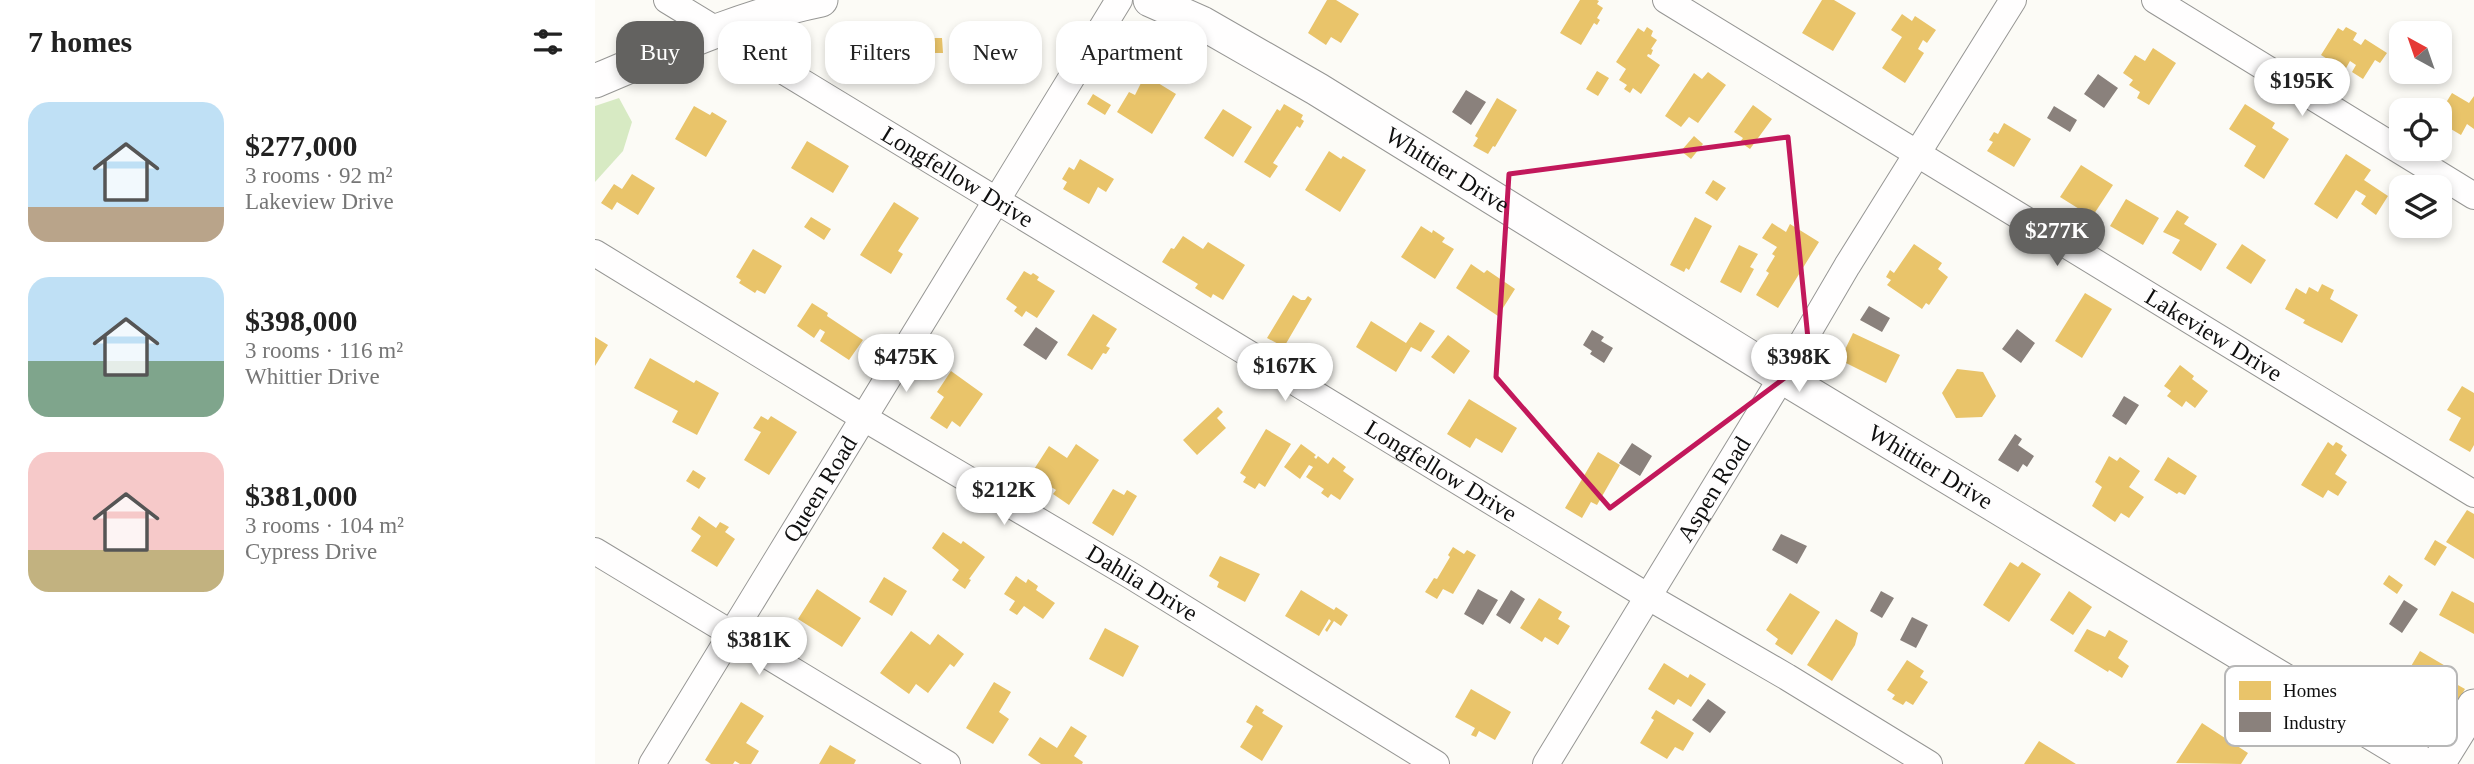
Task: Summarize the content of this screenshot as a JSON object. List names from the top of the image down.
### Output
{
  "streets": {
    "street": [
      "Whittier Drive",
      "Longfellow Drive",
      "Lakeview Drive",
      "Aspen Road",
      "Queen Road",
      "Dahlia Drive"
    ]
  },
  "crossings": [
    ["Whittier Drive", "Aspen Road"],
    ["Longfellow Drive", "Aspen Road"],
    ["Longfellow Drive", "Queen Road"],
    ["Lakeview Drive", "Aspen Road"],
    ["Queen Road", "Dahlia Drive"]
  ],
  "legend": ["Homes", "Industry"],
  "north": "top left",
  "page": {
    "heading": "7 homes",
    "chip": [
      "Buy",
      "Rent",
      "Filters",
      "New",
      "Apartment"
    ],
    "price": [
      "$195K",
      "$277K",
      "$475K",
      "$398K",
      "$167K",
      "$212K",
      "$381K"
    ],
    "list": [
      {
        "name": "$277,000",
        "note": "3 rooms · 92 m² · Lakeview Drive"
      },
      {
        "name": "$398,000",
        "note": "3 rooms · 116 m² · Whittier Drive"
      },
      {
        "name": "$381,000",
        "note": "3 rooms · 104 m² · Cypress Drive"
      }
    ]
  }
}
